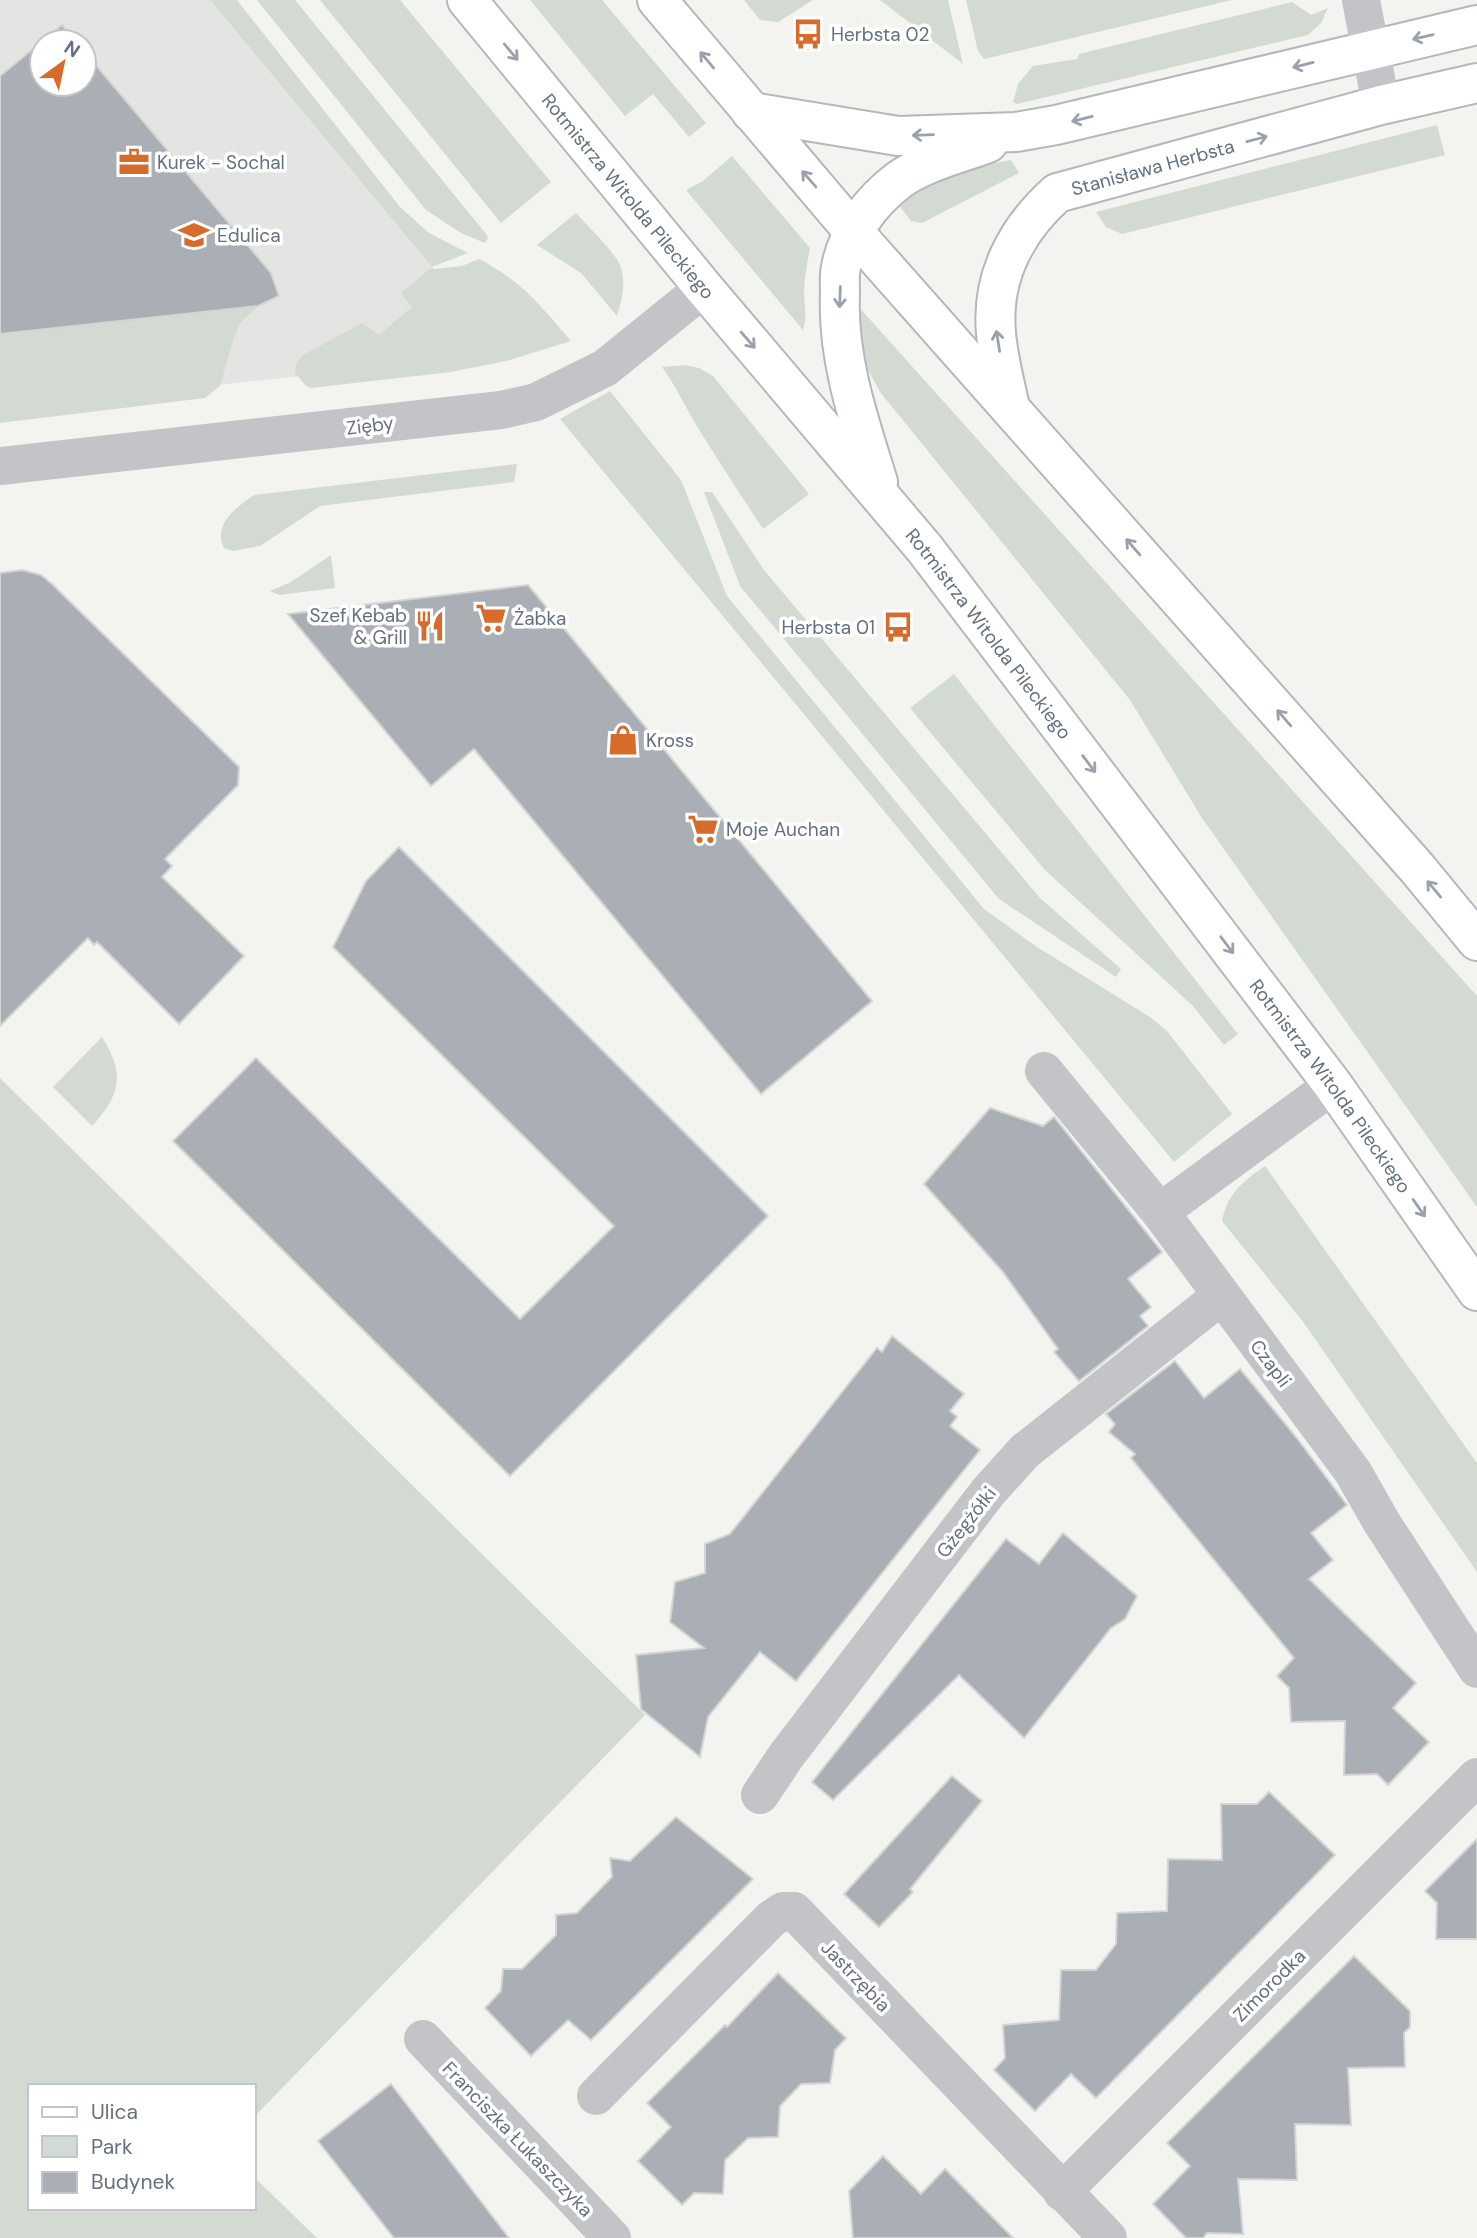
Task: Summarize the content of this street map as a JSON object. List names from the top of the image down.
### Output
{
  "streets": {
    "main road": ["Stanisława Herbsta", "Rotmistrza Witolda Pileckiego"],
    "street": [
      "Zięby",
      "Czapli",
      "Gżegżółki",
      "Jastrzębia",
      "Zimorodka",
      "Franciszka Łukaszczyka"
    ]
  },
  "crossings": [
    ["Rotmistrza Witolda Pileckiego", "Zięby"],
    ["Czapli", "Gżegżółki"],
    ["Jastrzębia", "Zimorodka"]
  ],
  "places": {
    "bus stop": ["Herbsta 02", "Herbsta 01"],
    "office": ["Kurek - Sochal"],
    "school or university": ["Edulica"],
    "supermarket": ["Żabka", "Moje Auchan"],
    "restaurant": ["Szef Kebab & Grill"],
    "shop": ["Kross"]
  },
  "legend": ["Ulica", "Park", "Budynek"],
  "north": "top right"
}
